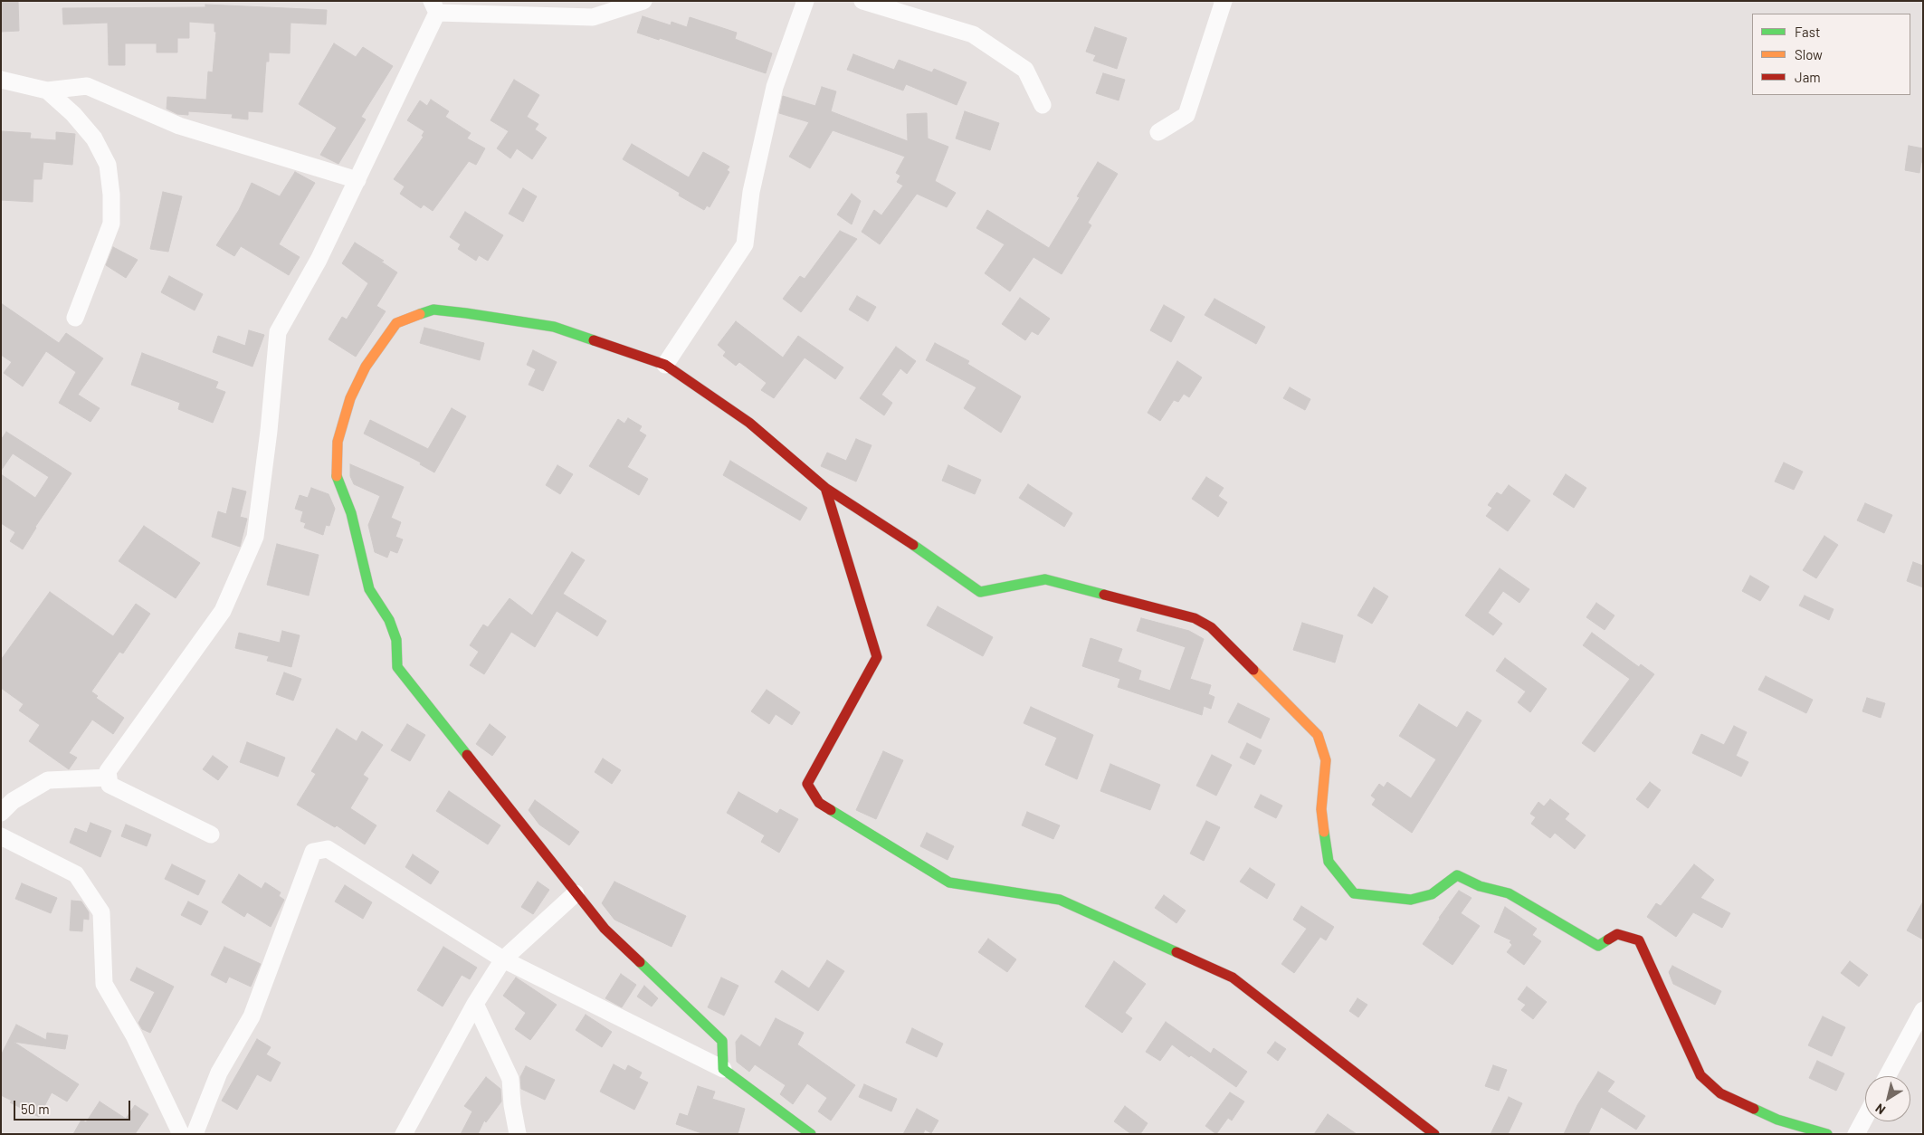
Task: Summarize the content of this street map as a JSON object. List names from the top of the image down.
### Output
{
  "legend": ["Fast", "Slow", "Jam"],
  "scale_bar": "50 m",
  "north": "bottom left"
}
